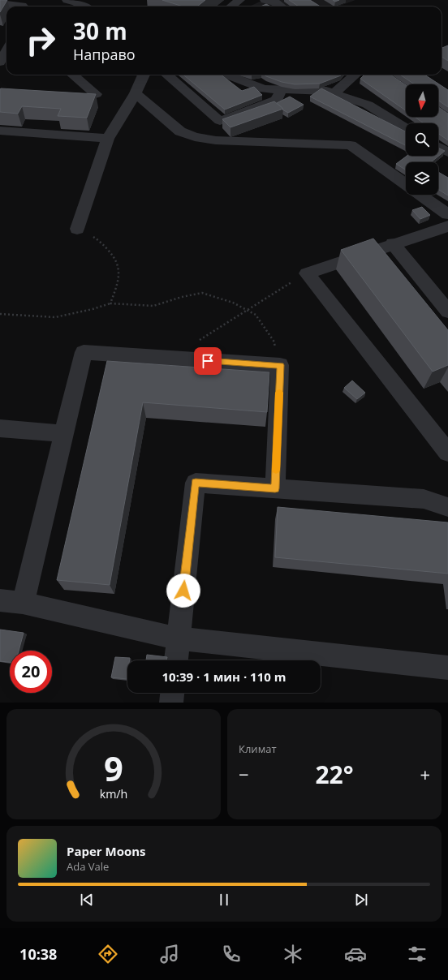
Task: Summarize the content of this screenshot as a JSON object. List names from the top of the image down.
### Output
{
  "north": "bottom",
  "page": {
    "turn": ["30 m", "Направо"],
    "limit": "20",
    "trip": "10:39 · 1 мин · 110 m",
    "tile": "Климат",
    "heat": ["−", "22°", "+"],
    "song": ["Paper Moons", "Ada Vale"],
    "tabs": "10:38",
    "gauge": ["9", "km/h"]
  }
}
